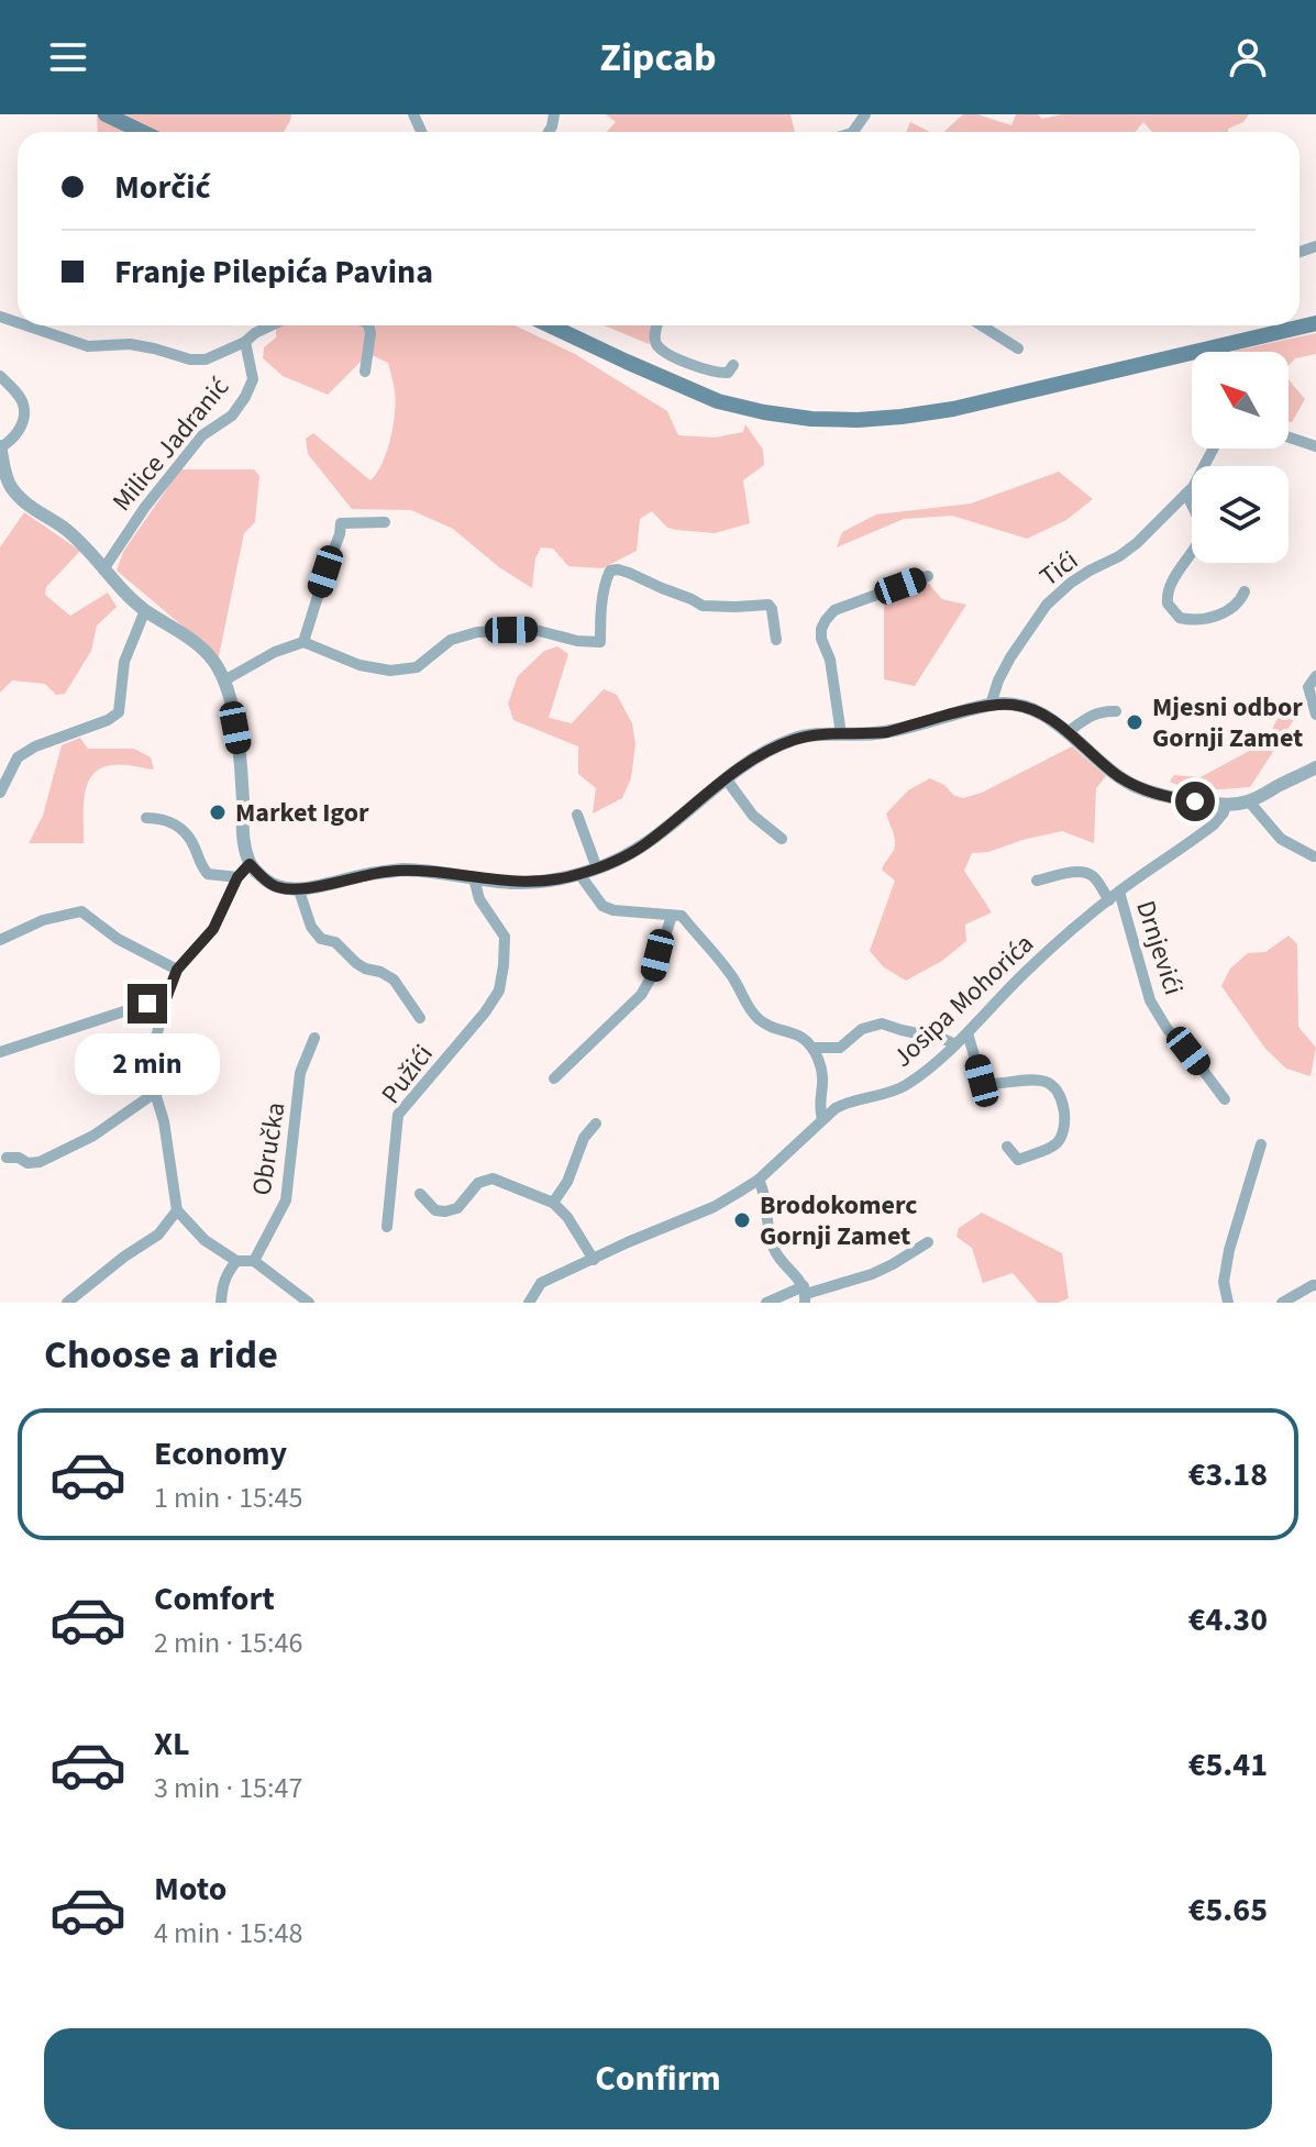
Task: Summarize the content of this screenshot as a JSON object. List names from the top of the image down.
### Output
{
  "streets": {
    "street": [
      "Milice Jadranić",
      "Tići",
      "Drnjevići",
      "Josipa Mohorića",
      "Pužići",
      "Obručka"
    ]
  },
  "crossings": [
    ["Drnjevići", "Josipa Mohorića"]
  ],
  "places": ["Mjesni odbor Gornji Zamet", "Market Igor", "Brodokomerc Gornji Zamet"],
  "north": "top left",
  "page": {
    "header": "Zipcab",
    "banner": ["Morčić", "Franje Pilepića Pavina"],
    "bubble": "2 min",
    "heading": "Choose a ride",
    "list": [
      {
        "name": "Economy",
        "note": "1 min · 15:45",
        "value": "€3.18"
      },
      {
        "name": "Comfort",
        "note": "2 min · 15:46",
        "value": "€4.30"
      },
      {
        "name": "XL",
        "note": "3 min · 15:47",
        "value": "€5.41"
      },
      {
        "name": "Moto",
        "note": "4 min · 15:48",
        "value": "€5.65"
      }
    ],
    "buttons": "Confirm"
  }
}
